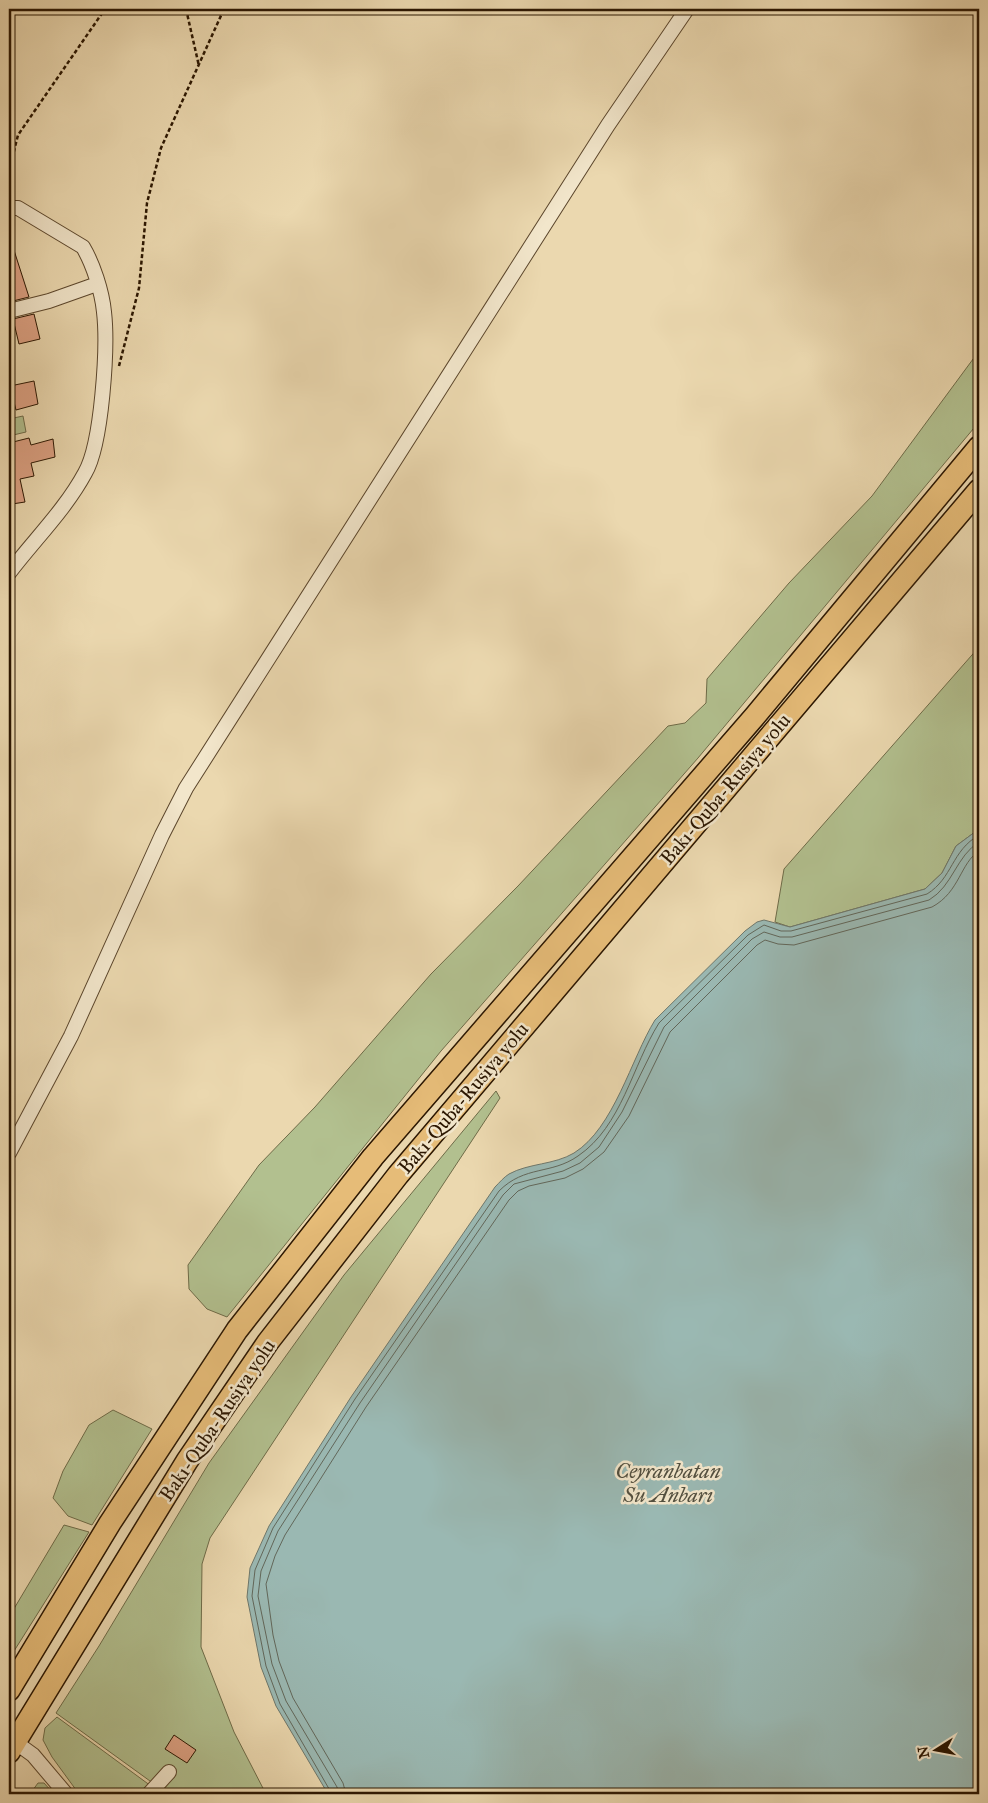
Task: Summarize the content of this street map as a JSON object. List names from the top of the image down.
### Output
{
  "streets": {
    "highway": ["Bakı-Quba-Rusiya yolu"]
  },
  "water": ["Ceyranbatan Su Anbarı"],
  "north": "left"
}
